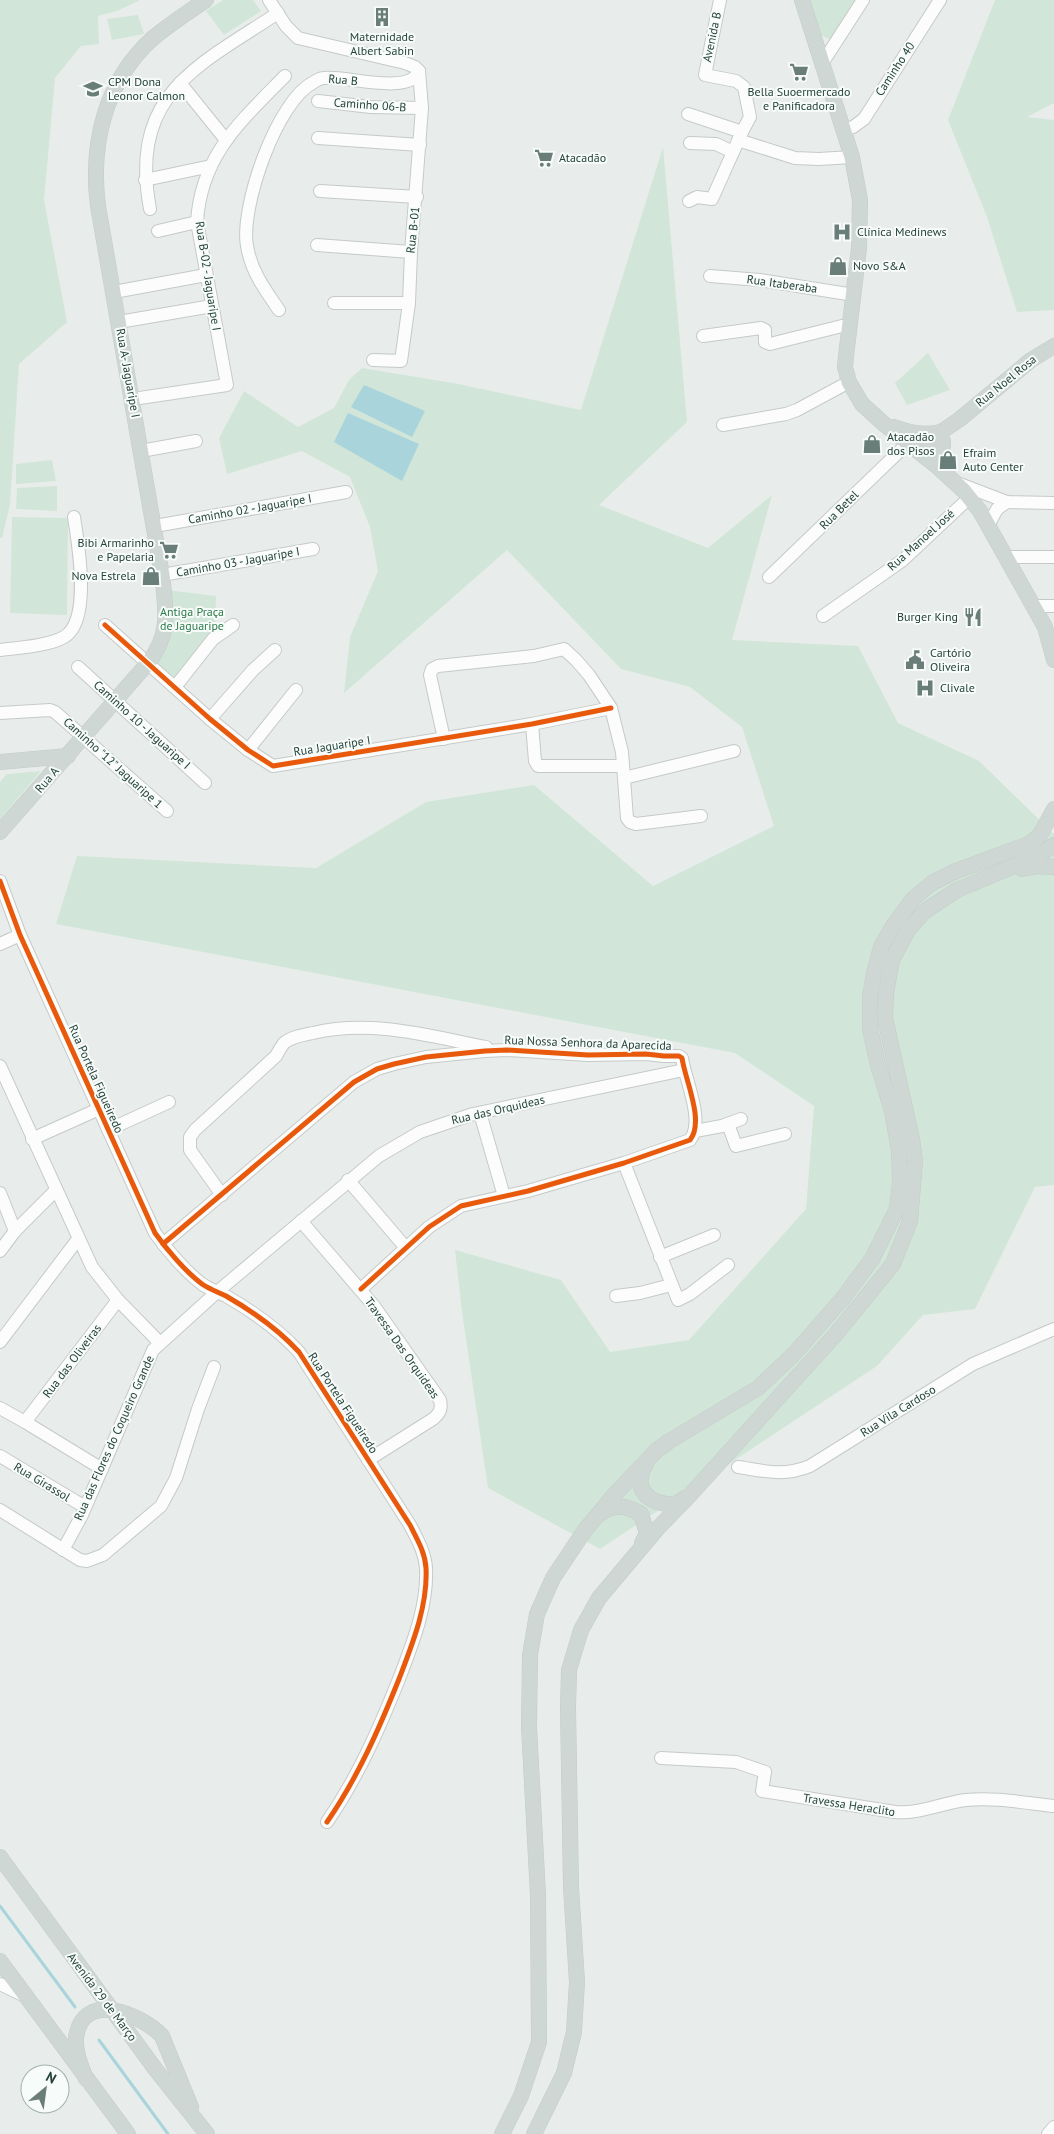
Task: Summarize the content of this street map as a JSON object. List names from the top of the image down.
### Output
{
  "streets": {
    "main road": [
      "Rua A- Jaguaripe I",
      "Rua Noel Rosa",
      "Rua A",
      "Avenida 29 de Março"
    ],
    "street": [
      "Avenida B",
      "Caminho 40",
      "Rua B",
      "Caminho 06-B",
      "Rua B-01",
      "Rua B-02 - Jaguaripe I",
      "Rua Itaberaba",
      "Caminho 02 - Jaguaripe I",
      "Rua Betel",
      "Rua Manoel José",
      "Caminho 03 - Jaguaripe I",
      "Caminho 10 - Jaguaripe I",
      "Rua Jaguaripe I",
      "Caminho \"12\" Jaguaripe 1",
      "Rua Nossa Senhora da Aparecida",
      "Rua Portela Figueiredo",
      "Rua das Orquideas",
      "Travessa Das Orquideas",
      "Rua das Oliveiras",
      "Rua Vila Cardoso",
      "Rua das Flores do Coqueiro Grande",
      "Rua Girassol",
      "Travessa Heraclito"
    ]
  },
  "crossings": [
    ["Rua B", "Rua B-01"],
    ["Caminho 06-B", "Rua B-01"],
    ["Rua B-02 - Jaguaripe I", "Rua A- Jaguaripe I"],
    ["Rua A- Jaguaripe I", "Caminho 02 - Jaguaripe I"],
    ["Rua A- Jaguaripe I", "Caminho 03 - Jaguaripe I"],
    ["Rua A- Jaguaripe I", "Caminho 10 - Jaguaripe I"],
    ["Rua A- Jaguaripe I", "Rua Jaguaripe I"],
    ["Rua A- Jaguaripe I", "Caminho \"12\" Jaguaripe 1"],
    ["Rua A- Jaguaripe I", "Rua A"],
    ["Rua Nossa Senhora da Aparecida", "Rua Portela Figueiredo"],
    ["Rua Nossa Senhora da Aparecida", "Rua das Orquideas"],
    ["Rua Portela Figueiredo", "Rua das Orquideas"],
    ["Rua Portela Figueiredo", "Travessa Das Orquideas"],
    ["Rua Portela Figueiredo", "Rua das Flores do Coqueiro Grande"],
    ["Rua das Orquideas", "Travessa Das Orquideas"],
    ["Rua das Orquideas", "Rua das Flores do Coqueiro Grande"],
    ["Rua das Flores do Coqueiro Grande", "Rua Girassol"]
  ],
  "parks": ["Antiga Praça de Jaguaripe"],
  "places": {
    "building": ["Maternidade Albert Sabin"],
    "supermarket": ["Bella Suoermercado e Panificadora", "Atacadão", "Bibi Armarinho e Papelaria"],
    "school or university": ["CPM Dona Leonor Calmon"],
    "hospital": ["Clínica Medinews", "Clivale"],
    "shop": [
      "Novo S&A",
      "Atacadão dos Pisos",
      "Efraim Auto Center",
      "Nova Estrela"
    ],
    "restaurant": ["Burger King"],
    "public building": ["Cartório Oliveira"]
  },
  "north": "top right"
}
